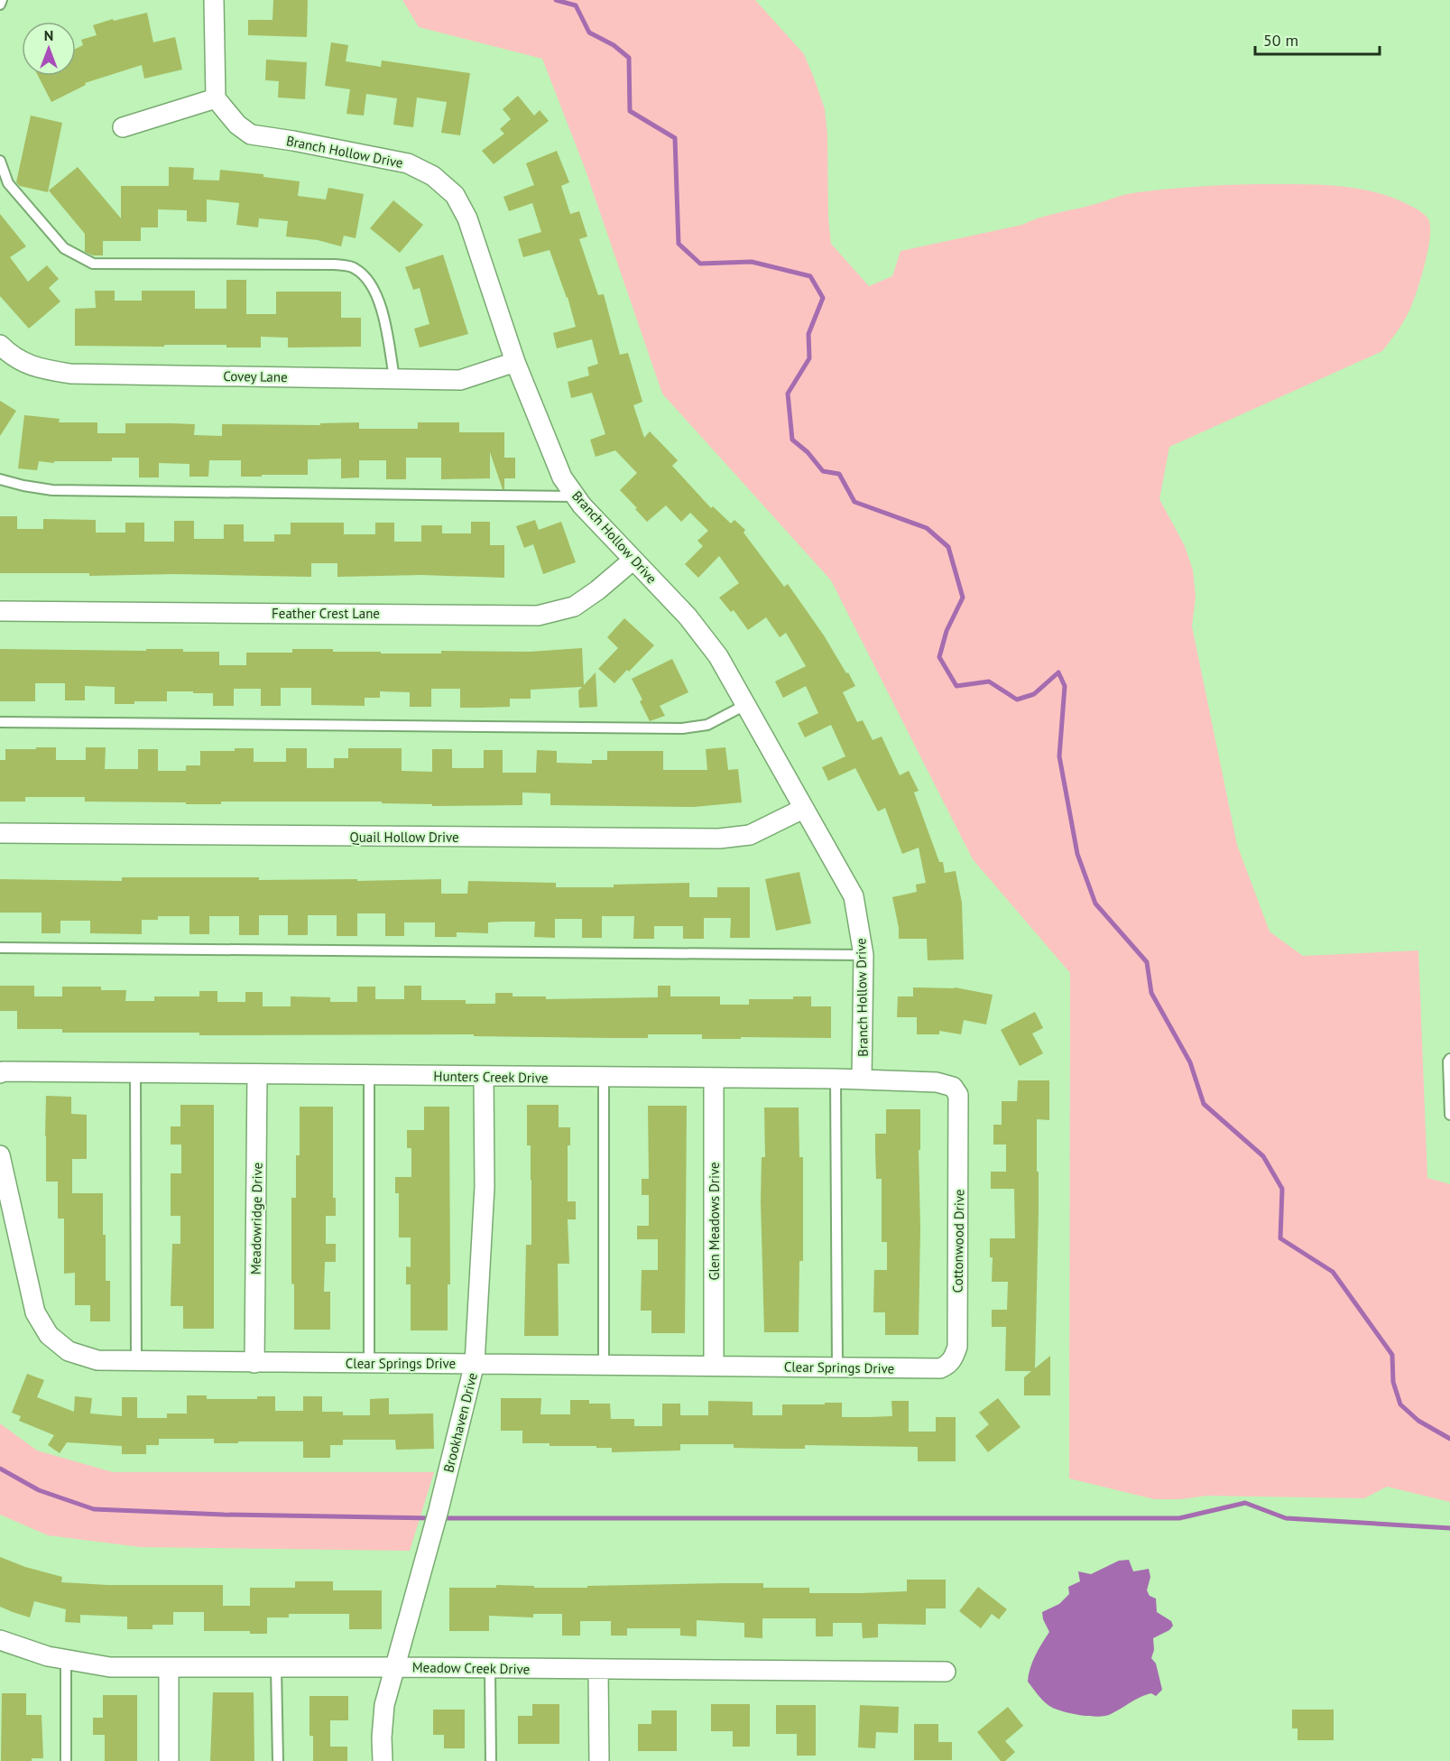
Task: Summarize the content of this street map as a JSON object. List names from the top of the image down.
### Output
{
  "streets": {
    "street": [
      "Branch Hollow Drive",
      "Covey Lane",
      "Feather Crest Lane",
      "Quail Hollow Drive",
      "Hunters Creek Drive",
      "Meadowridge Drive",
      "Glen Meadows Drive",
      "Cottonwood Drive",
      "Clear Springs Drive",
      "Brookhaven Drive",
      "Meadow Creek Drive"
    ]
  },
  "crossings": [
    ["Branch Hollow Drive", "Covey Lane"],
    ["Branch Hollow Drive", "Feather Crest Lane"],
    ["Branch Hollow Drive", "Quail Hollow Drive"],
    ["Branch Hollow Drive", "Hunters Creek Drive"],
    ["Hunters Creek Drive", "Meadowridge Drive"],
    ["Hunters Creek Drive", "Glen Meadows Drive"],
    ["Hunters Creek Drive", "Cottonwood Drive"],
    ["Hunters Creek Drive", "Brookhaven Drive"],
    ["Meadowridge Drive", "Clear Springs Drive"],
    ["Glen Meadows Drive", "Clear Springs Drive"],
    ["Cottonwood Drive", "Clear Springs Drive"],
    ["Clear Springs Drive", "Brookhaven Drive"],
    ["Brookhaven Drive", "Meadow Creek Drive"]
  ],
  "scale_bar": "50 m",
  "north": "top"
}
